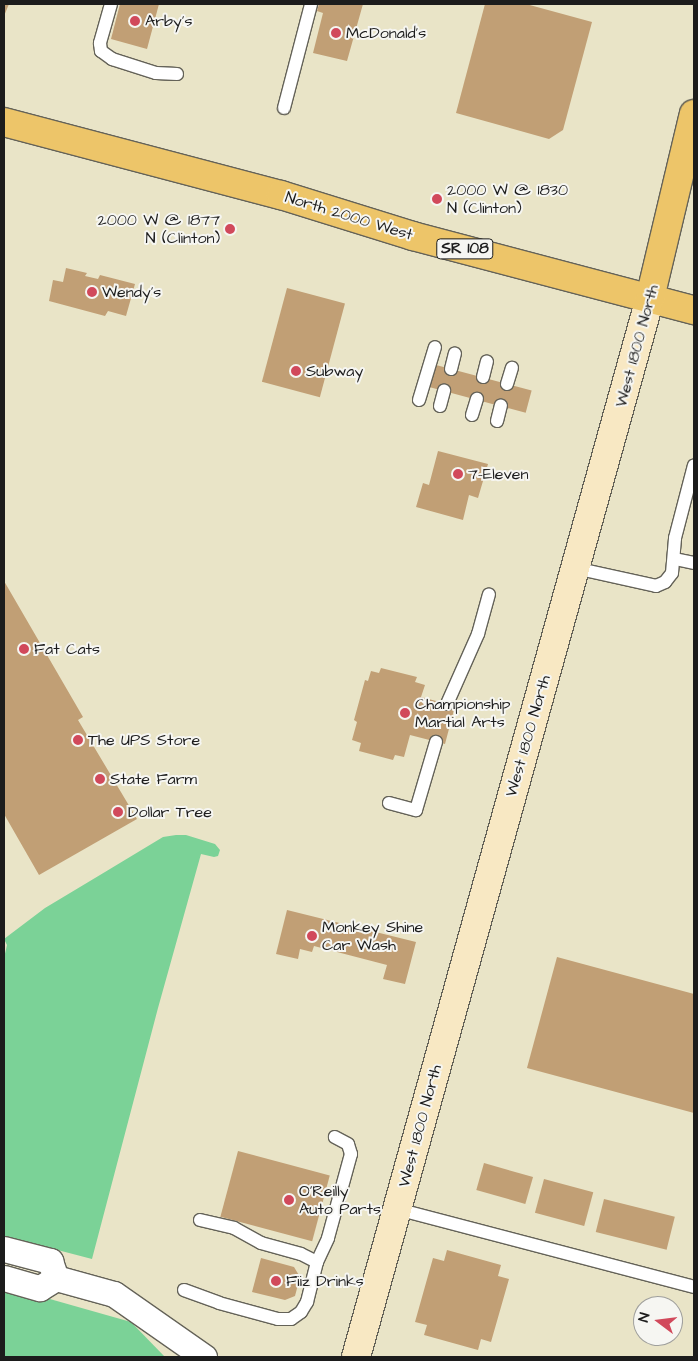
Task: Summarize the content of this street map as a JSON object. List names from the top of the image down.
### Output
{
  "streets": {
    "main road": ["North 2000 West", "SR 108", "West 1800 North"]
  },
  "crossings": [
    ["North 2000 West", "West 1800 North"]
  ],
  "places": [
    "Arby's",
    "McDonald's",
    "2000 W @ 1830 N (Clinton)",
    "2000 W @ 1877 N (Clinton)",
    "Wendy's",
    "Subway",
    "7-Eleven",
    "Fat Cats",
    "Championship Martial Arts",
    "The UPS Store",
    "State Farm",
    "Dollar Tree",
    "Monkey Shine Car Wash",
    "O'Reilly Auto Parts",
    "Fiiz Drinks"
  ],
  "north": "left"
}
